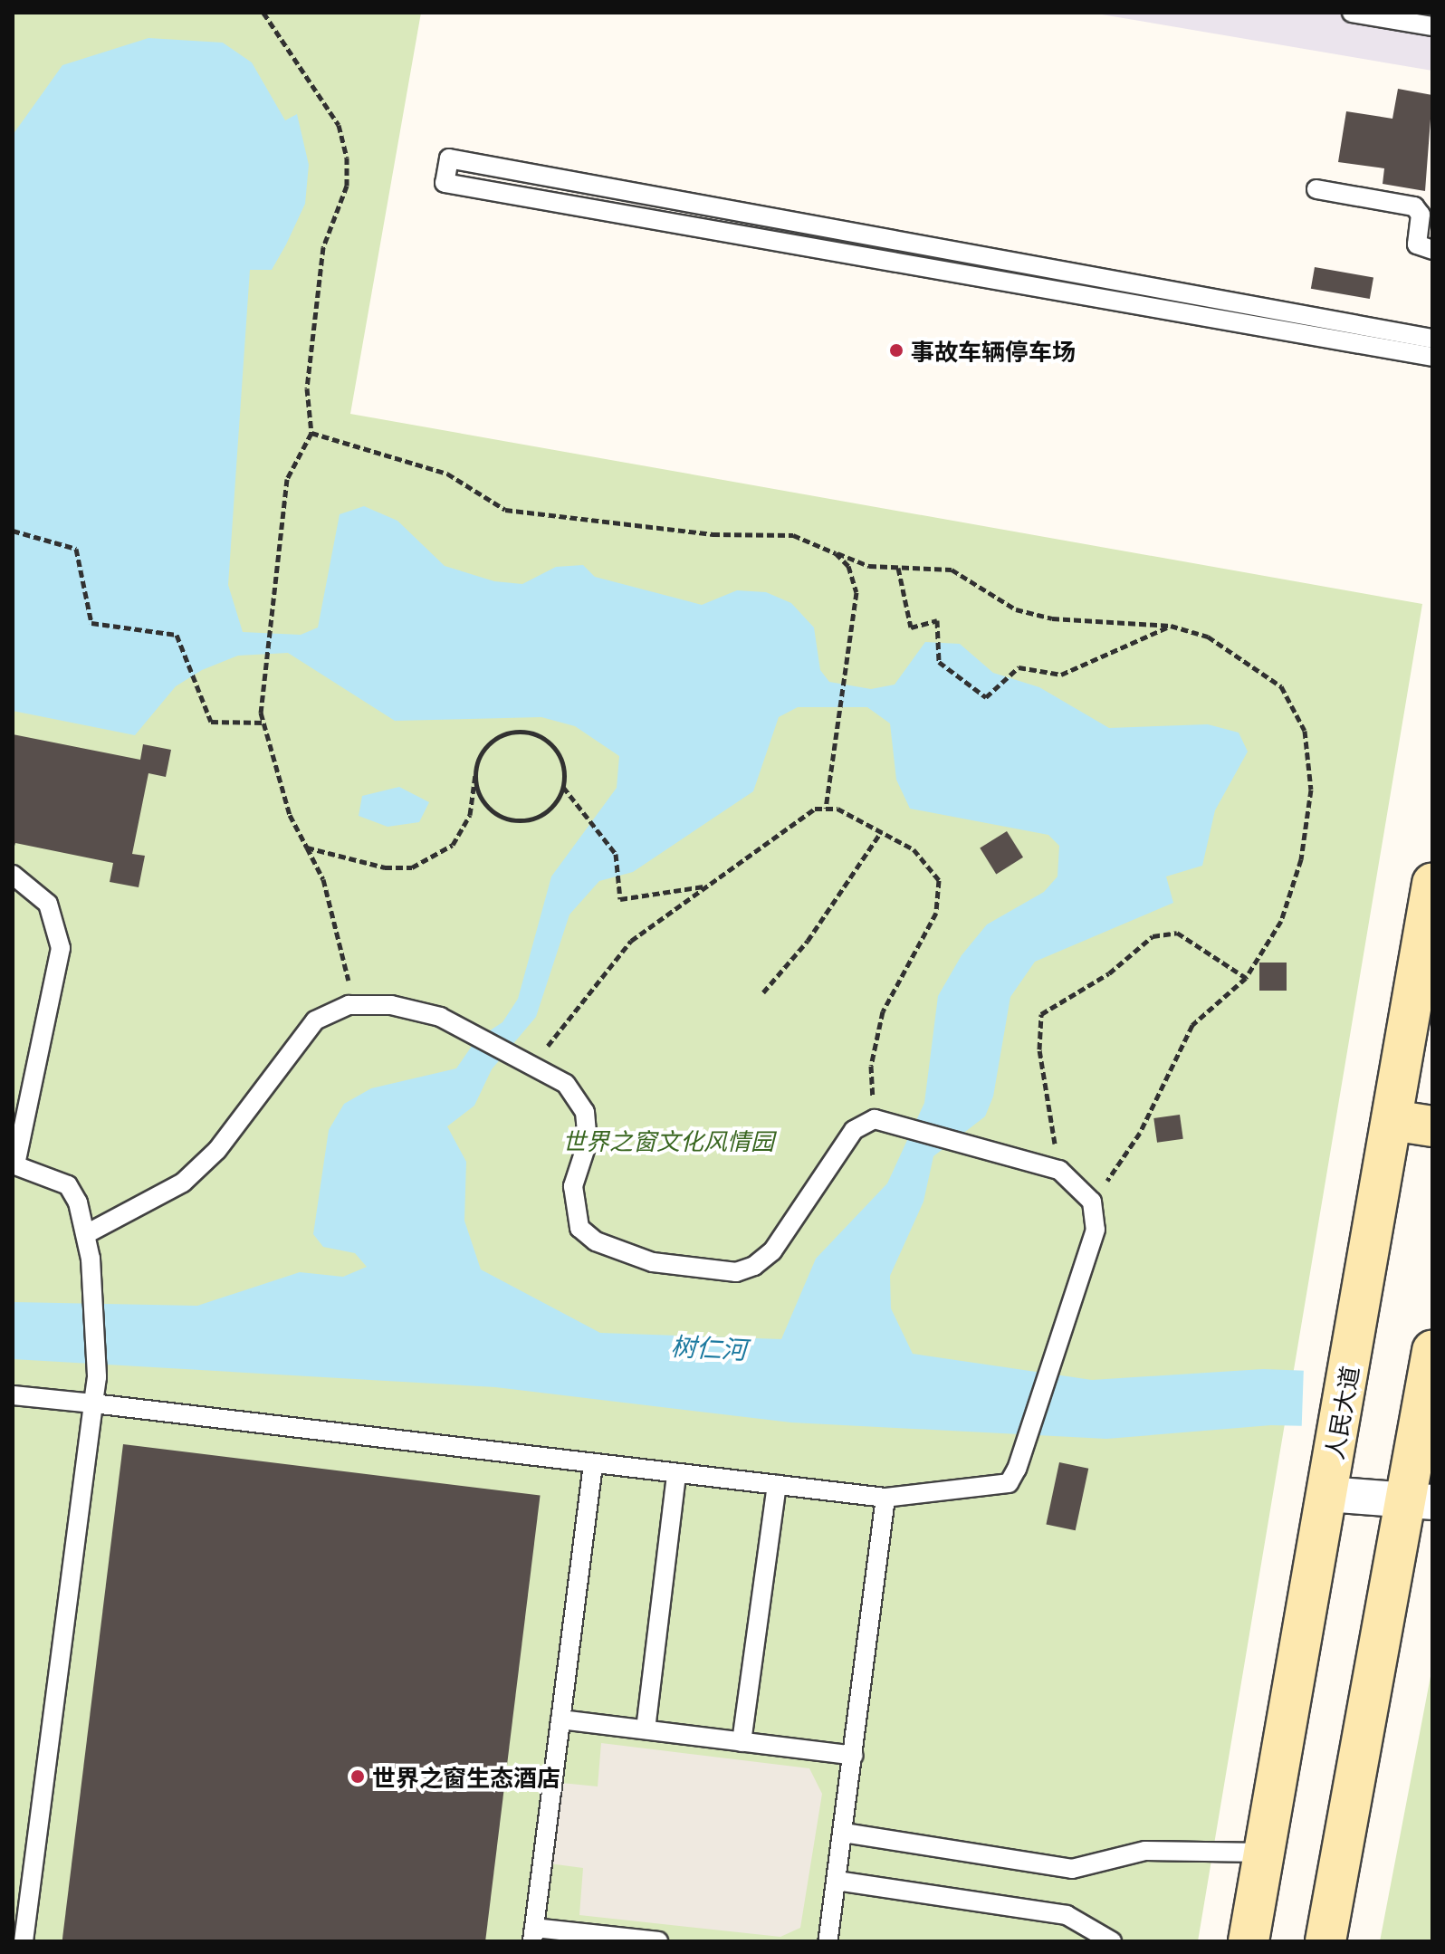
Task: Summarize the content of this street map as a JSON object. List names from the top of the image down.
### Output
{
  "streets": {
    "main road": ["人民大道"]
  },
  "water": ["树仁河"],
  "parks": ["世界之窗文化风情园"],
  "places": ["事故车辆停车场", "世界之窗生态酒店"]
}
